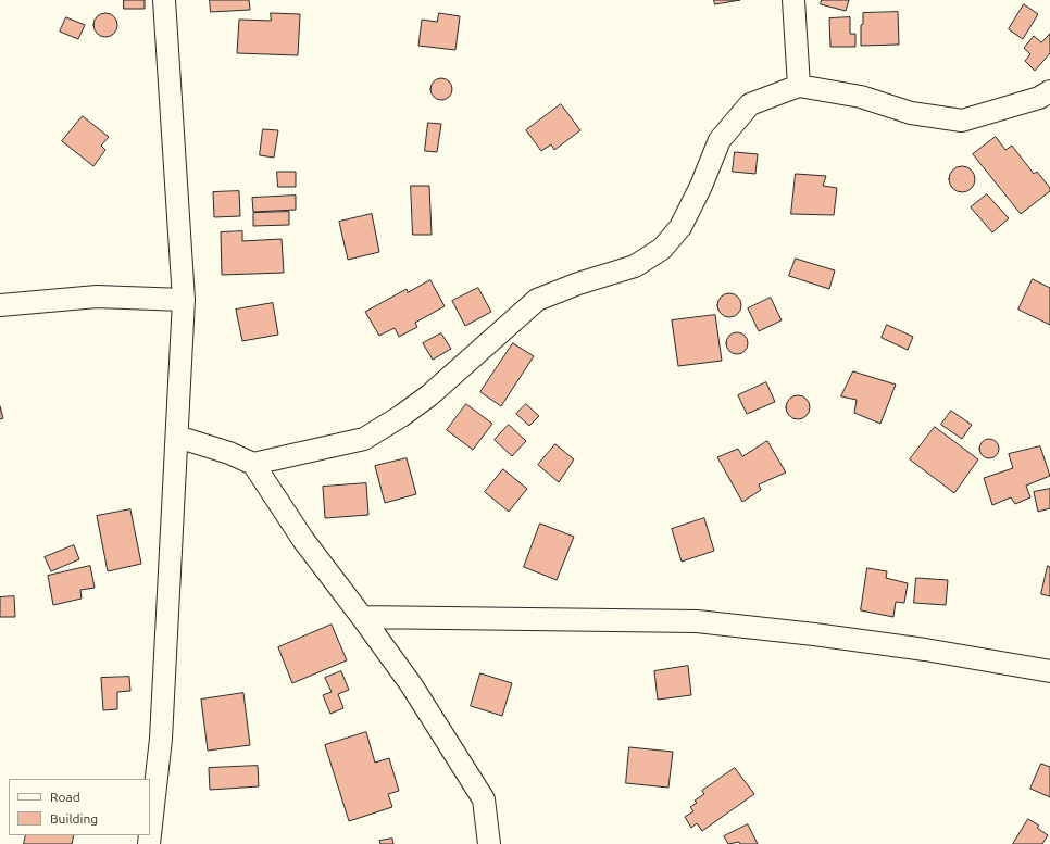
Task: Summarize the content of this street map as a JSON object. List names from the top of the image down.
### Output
{
  "legend": ["Road", "Building"]
}
